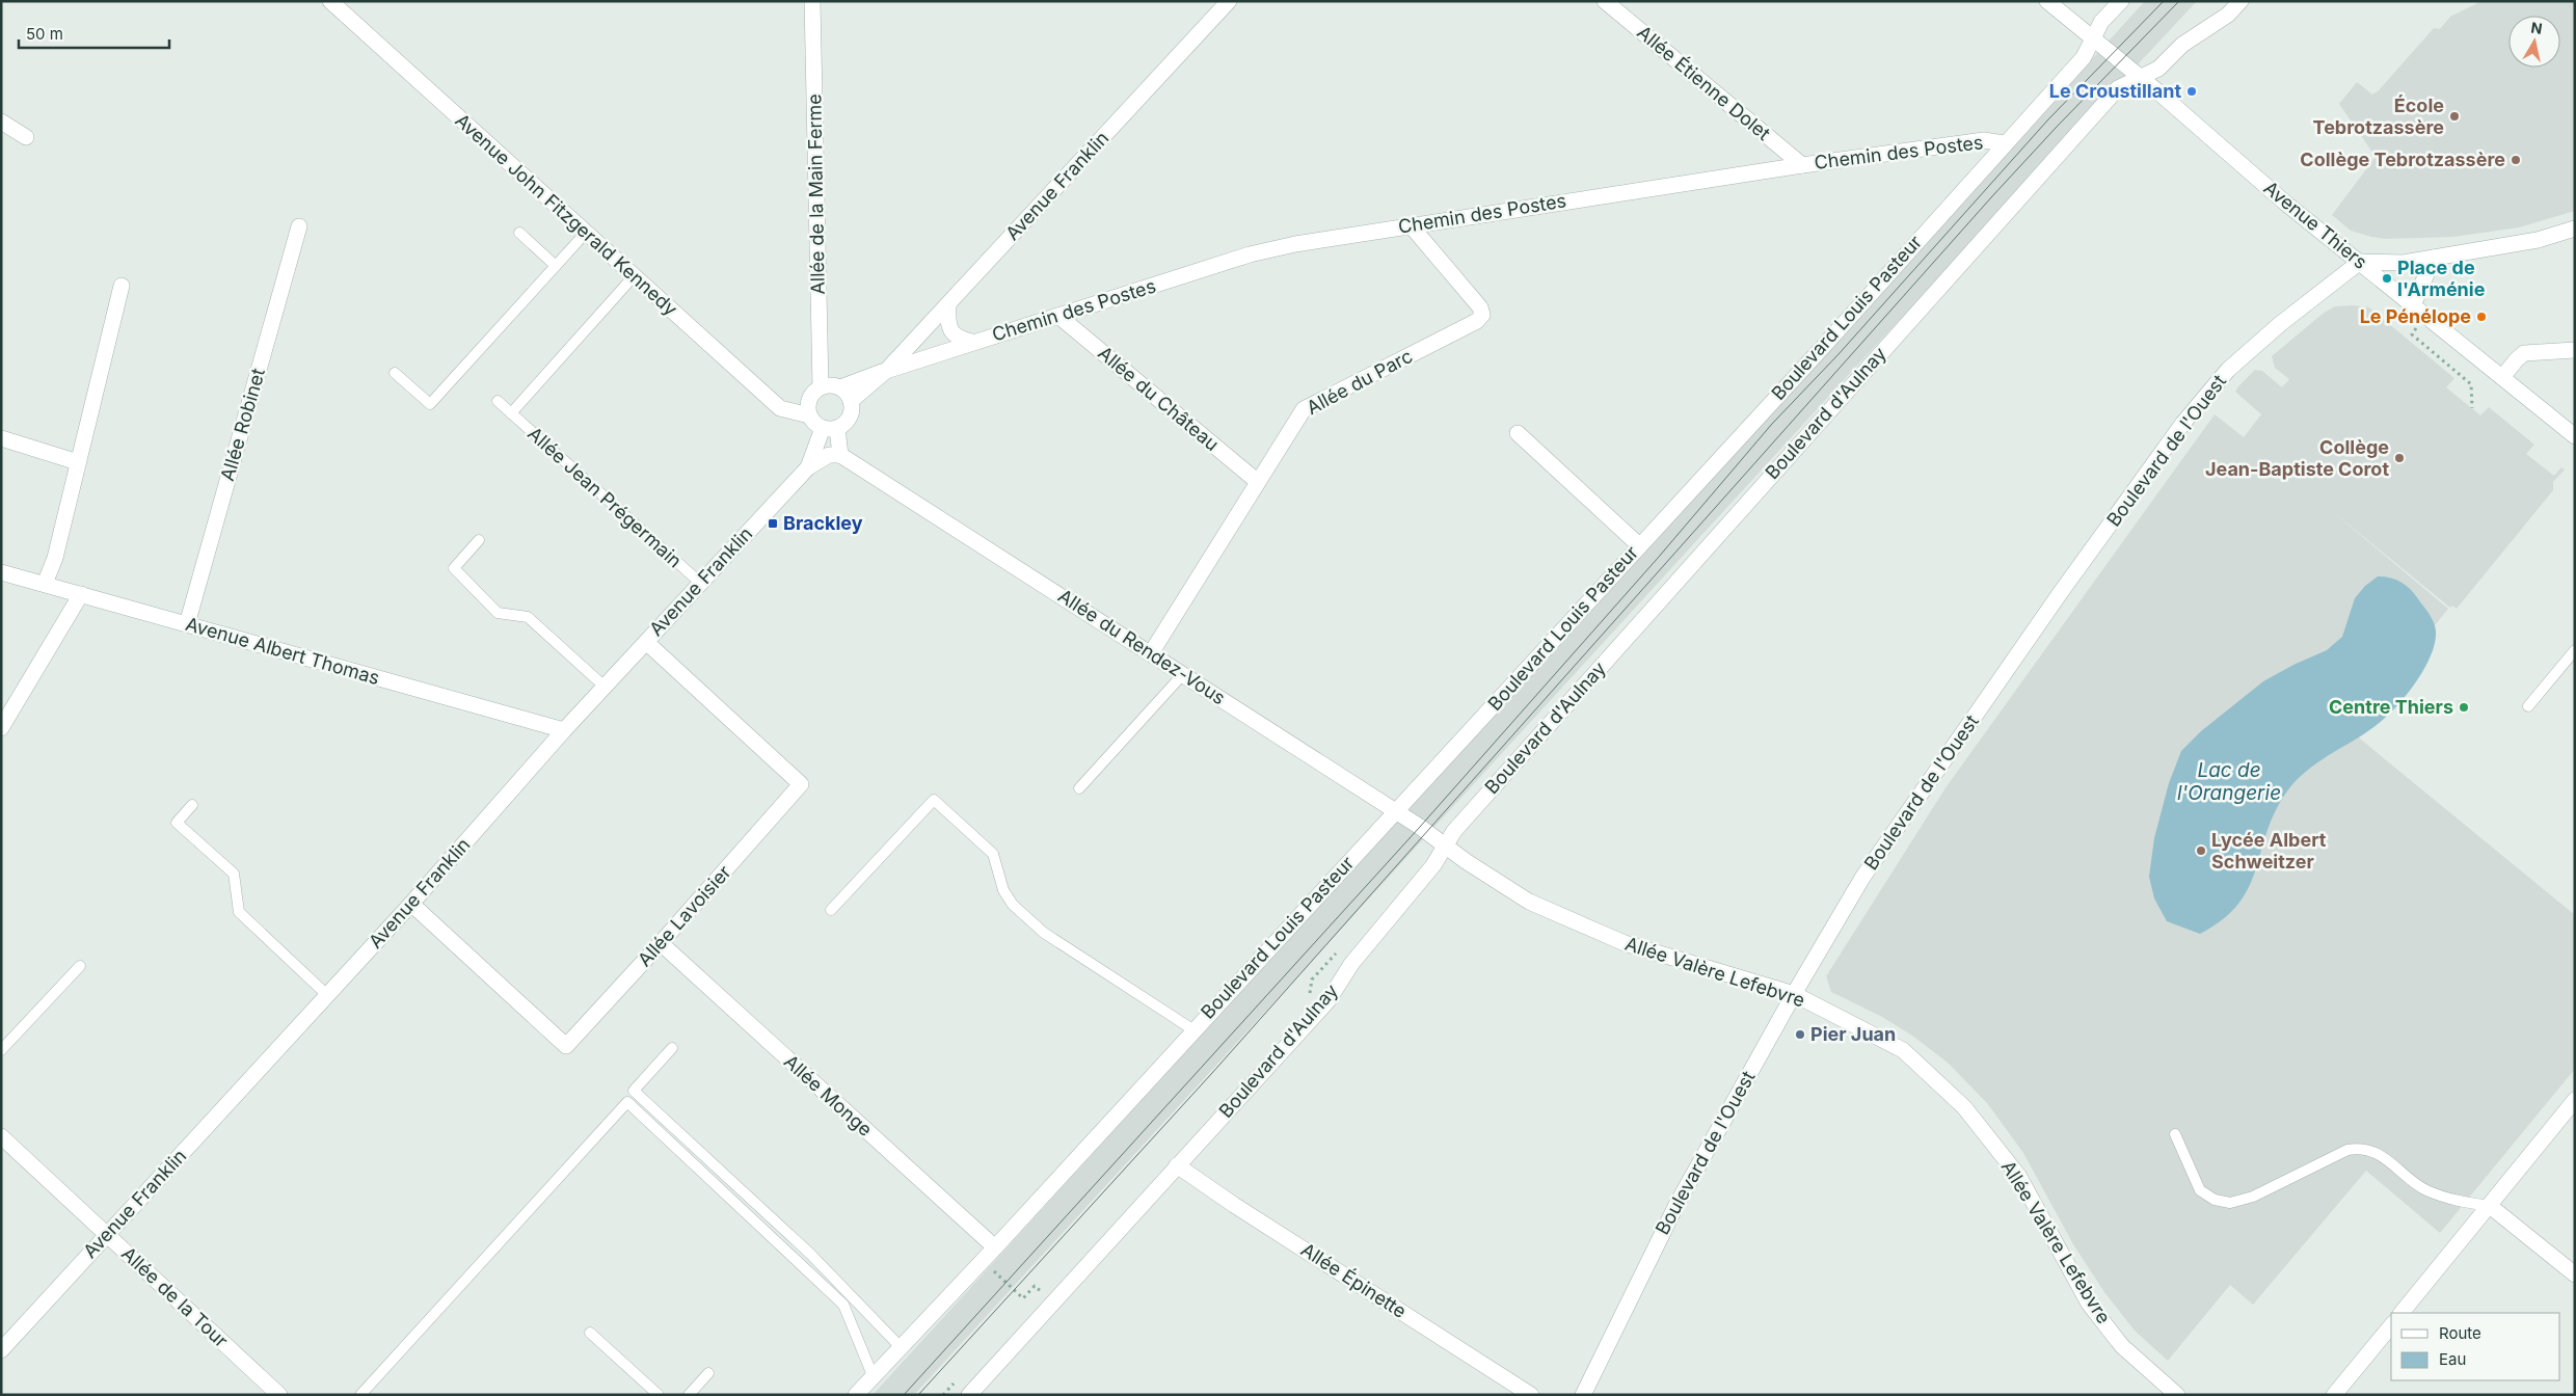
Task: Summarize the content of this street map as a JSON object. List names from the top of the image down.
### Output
{
  "streets": {
    "street": [
      "Allée Étienne Dolet",
      "Chemin des Postes",
      "Avenue Franklin",
      "Allée de la Main Ferme",
      "Avenue John Fitzgerald Kennedy",
      "Avenue Thiers",
      "Boulevard Louis Pasteur",
      "Allée du Parc",
      "Allée du Château",
      "Boulevard d'Aulnay",
      "Allée Robinet",
      "Boulevard de l'Ouest",
      "Allée du Rendez-Vous",
      "Avenue Albert Thomas",
      "Allée Lavoisier",
      "Allée Valère Lefebvre",
      "Allée Monge",
      "Allée Épinette",
      "Allée de la Tour"
    ],
    "lane": ["Allée Jean Prégermain"]
  },
  "crossings": [
    ["Allée Étienne Dolet", "Chemin des Postes"],
    ["Chemin des Postes", "Avenue Franklin"],
    ["Chemin des Postes", "Boulevard Louis Pasteur"],
    ["Chemin des Postes", "Allée du Parc"],
    ["Chemin des Postes", "Allée du Château"],
    ["Avenue Franklin", "Allée de la Main Ferme"],
    ["Avenue Franklin", "Avenue John Fitzgerald Kennedy"],
    ["Avenue Franklin", "Allée Jean Prégermain"],
    ["Avenue Franklin", "Avenue Albert Thomas"],
    ["Avenue Franklin", "Allée Lavoisier"],
    ["Avenue Franklin", "Allée de la Tour"],
    ["Allée de la Main Ferme", "Avenue John Fitzgerald Kennedy"],
    ["Avenue John Fitzgerald Kennedy", "Allée Jean Prégermain"],
    ["Avenue Thiers", "Boulevard Louis Pasteur"],
    ["Avenue Thiers", "Boulevard d'Aulnay"],
    ["Avenue Thiers", "Boulevard de l'Ouest"],
    ["Boulevard Louis Pasteur", "Allée du Rendez-Vous"],
    ["Boulevard Louis Pasteur", "Allée Monge"],
    ["Allée du Parc", "Allée du Château"],
    ["Allée du Parc", "Allée du Rendez-Vous"],
    ["Boulevard d'Aulnay", "Allée du Rendez-Vous"],
    ["Boulevard d'Aulnay", "Allée Valère Lefebvre"],
    ["Boulevard d'Aulnay", "Allée Épinette"],
    ["Allée Robinet", "Avenue Albert Thomas"],
    ["Boulevard de l'Ouest", "Allée Valère Lefebvre"],
    ["Allée du Rendez-Vous", "Allée Valère Lefebvre"],
    ["Allée Lavoisier", "Allée Monge"]
  ],
  "water": ["Lac de l'Orangerie"],
  "places": {
    "other": [
      "Le Croustillant",
      "École Tebrotzassère",
      "Collège Tebrotzassère",
      "Place de l'Arménie",
      "Le Pénélope",
      "Collège Jean-Baptiste Corot",
      "Centre Thiers",
      "Lycée Albert Schweitzer",
      "Pier Juan"
    ],
    "transit": ["Brackley"]
  },
  "legend": ["Route", "Eau"],
  "scale_bar": "50 m",
  "north": "top"
}
